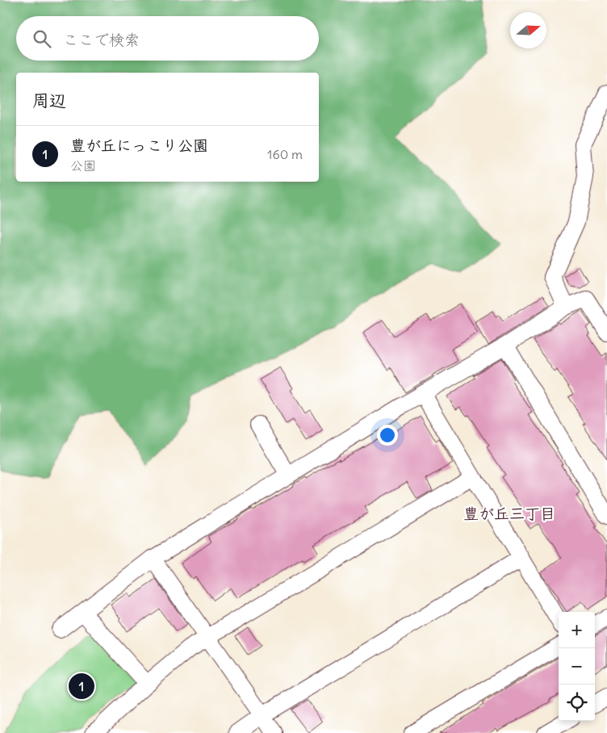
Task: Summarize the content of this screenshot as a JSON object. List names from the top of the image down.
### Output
{
  "districts": ["豊が丘三丁目"],
  "north": "right",
  "page": {
    "search": "ここで検索",
    "heading": "周辺",
    "list": [
      {
        "mark": "1",
        "name": "豊が丘にっこり公園",
        "note": "公園",
        "value": "160 m"
      }
    ],
    "map_buttons": ["+", "−"],
    "pins": "1"
  }
}
